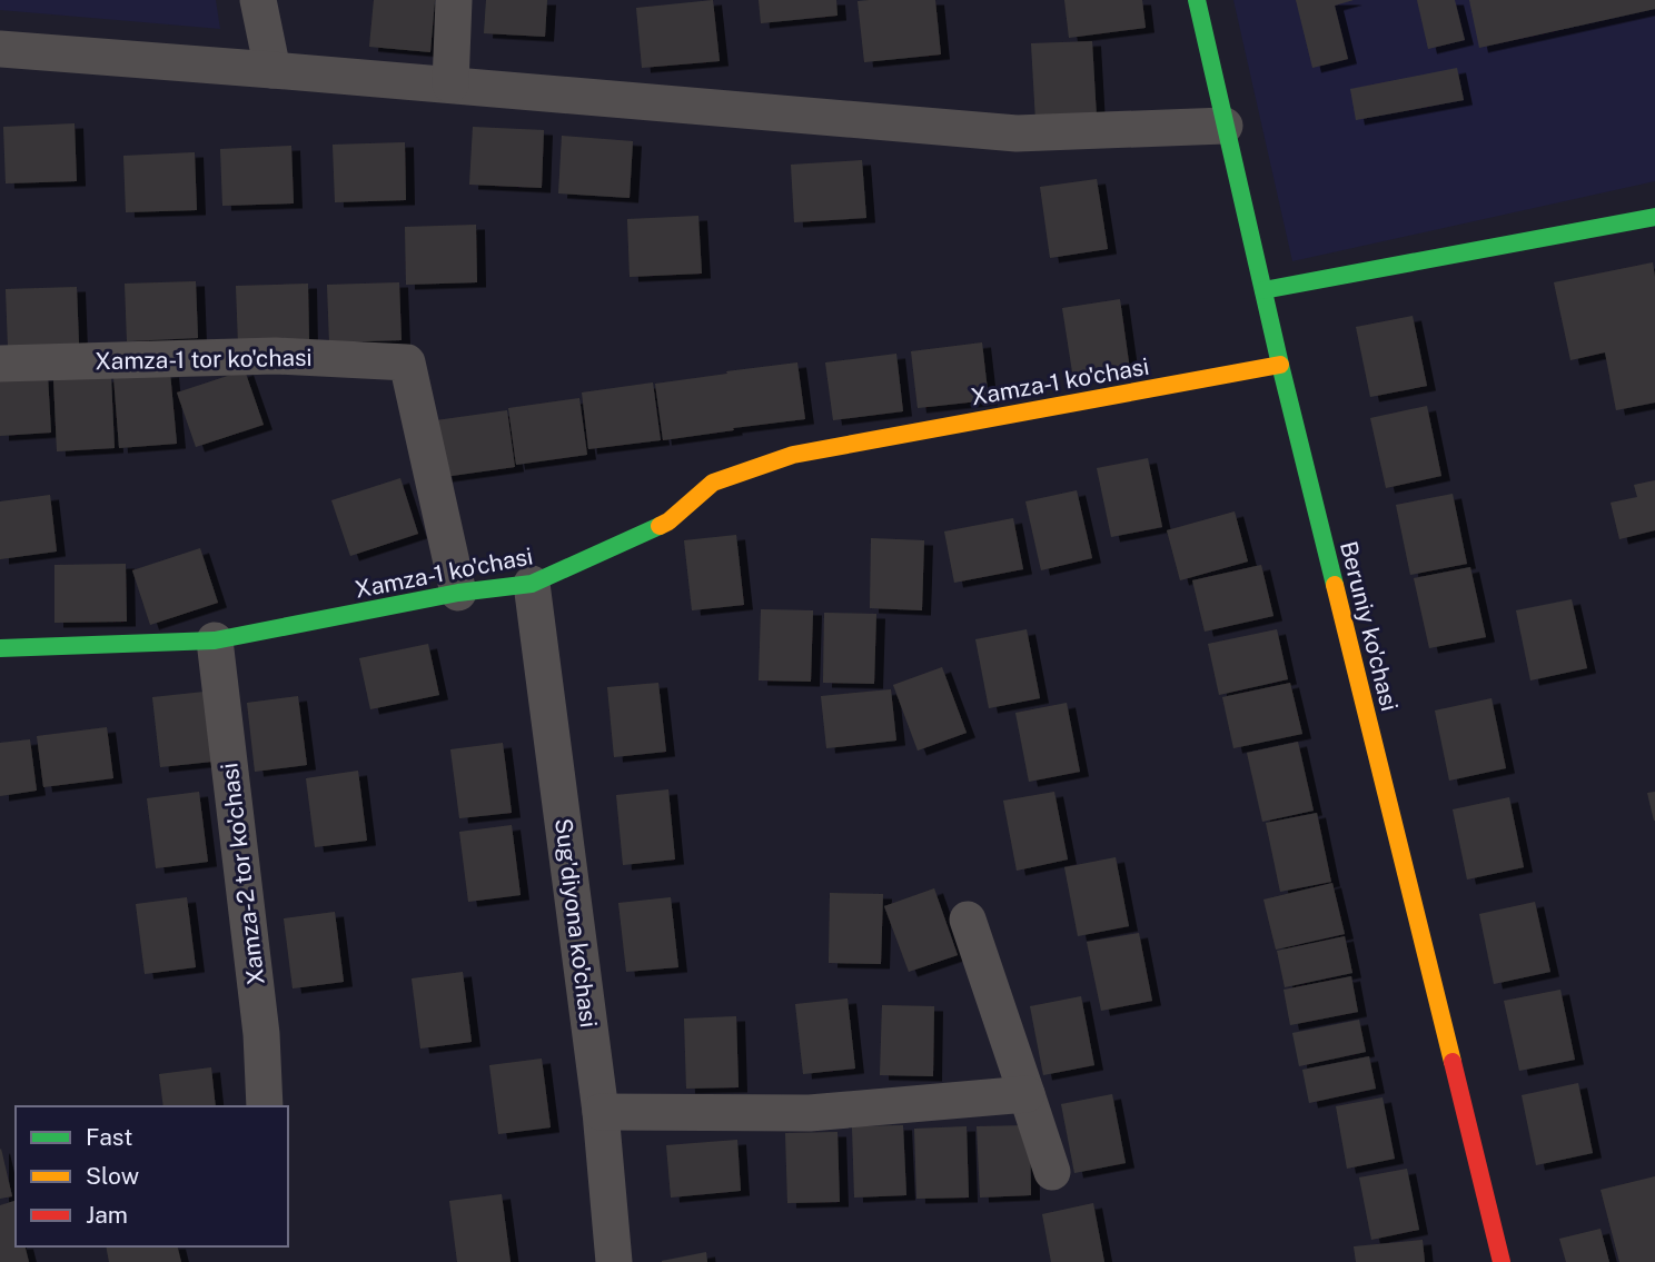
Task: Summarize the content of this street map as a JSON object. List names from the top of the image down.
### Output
{
  "streets": {
    "street": [
      "Xamza-1 tor ko'chasi",
      "Xamza-1 ko'chasi",
      "Beruniy ko'chasi",
      "Xamza-2 tor ko'chasi",
      "Sug'diyona ko'chasi"
    ]
  },
  "crossings": [
    ["Xamza-1 tor ko'chasi", "Xamza-1 ko'chasi"],
    ["Xamza-1 ko'chasi", "Beruniy ko'chasi"],
    ["Xamza-1 ko'chasi", "Xamza-2 tor ko'chasi"],
    ["Xamza-1 ko'chasi", "Sug'diyona ko'chasi"]
  ],
  "legend": ["Fast", "Slow", "Jam"]
}
